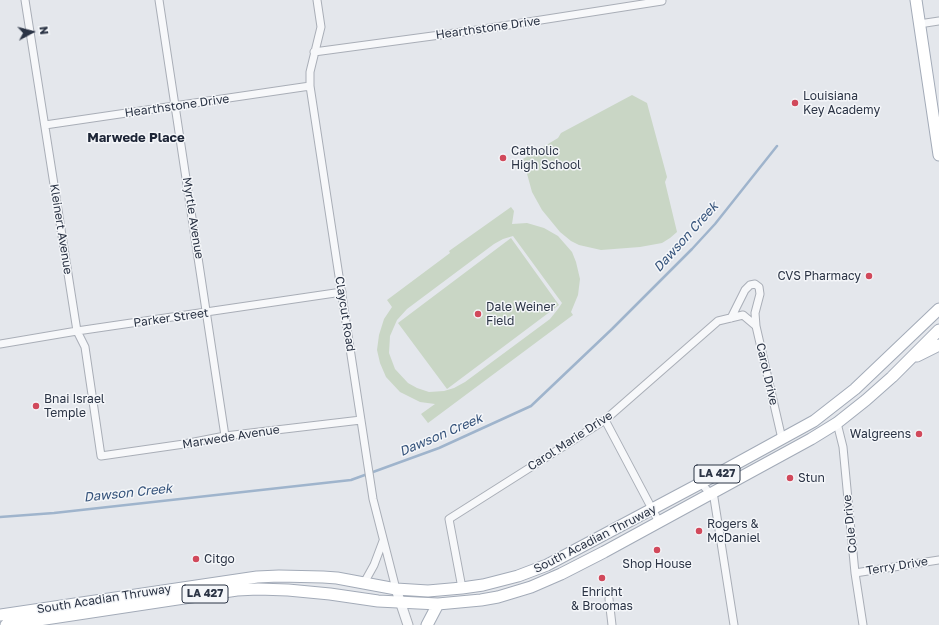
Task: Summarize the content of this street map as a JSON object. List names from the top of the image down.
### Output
{
  "streets": {
    "main road": ["LA 427", "South Acadian Thruway"],
    "street": [
      "Hearthstone Drive",
      "Myrtle Avenue",
      "Kleinert Avenue",
      "Claycut Road",
      "Parker Street",
      "Carol Drive",
      "Marwede Avenue",
      "Carol Marie Drive",
      "Cole Drive",
      "Terry Drive"
    ]
  },
  "crossings": [
    ["Hearthstone Drive", "Myrtle Avenue"],
    ["Hearthstone Drive", "Kleinert Avenue"],
    ["Hearthstone Drive", "Claycut Road"],
    ["Myrtle Avenue", "Parker Street"],
    ["Myrtle Avenue", "Marwede Avenue"],
    ["Kleinert Avenue", "Parker Street"],
    ["Kleinert Avenue", "Marwede Avenue"],
    ["Claycut Road", "Parker Street"],
    ["Claycut Road", "Marwede Avenue"],
    ["Claycut Road", "South Acadian Thruway"],
    ["Carol Drive", "Carol Marie Drive"],
    ["Carol Drive", "South Acadian Thruway"],
    ["Carol Marie Drive", "South Acadian Thruway"],
    ["Cole Drive", "South Acadian Thruway"],
    ["Cole Drive", "Terry Drive"]
  ],
  "districts": ["Marwede Place"],
  "water": ["Dawson Creek"],
  "places": [
    "Louisiana Key Academy",
    "Catholic High School",
    "CVS Pharmacy",
    "Dale Weiner Field",
    "Bnai Israel Temple",
    "Walgreens",
    "Stun",
    "Rogers & McDaniel",
    "Shop House",
    "Citgo",
    "Ehricht & Broomas"
  ],
  "north": "right"
}
